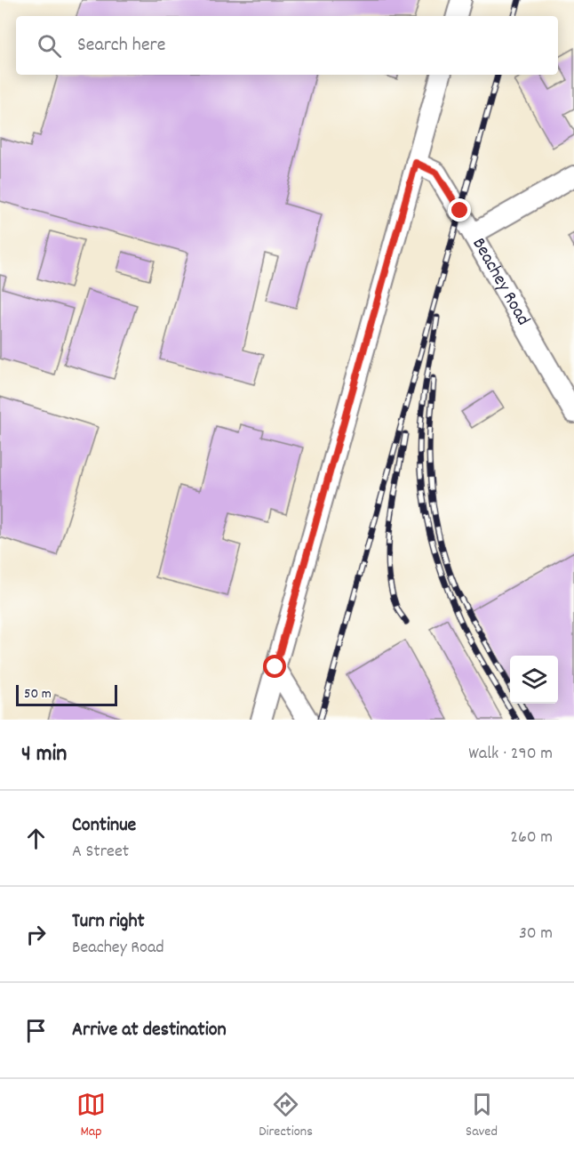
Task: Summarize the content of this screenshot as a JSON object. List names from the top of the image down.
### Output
{
  "streets": {
    "street": ["Beachey Road"]
  },
  "scale_bar": "50 m",
  "page": {
    "search": "Search here",
    "scale": "50 m",
    "heading": ["4 min", "Walk · 290 m"],
    "list": [
      ["Continue", "A Street", "260 m"],
      ["Turn right", "Beachey Road", "30 m"],
      "Arrive at destination"
    ],
    "nav": ["Map", "Directions", "Saved"]
  }
}
